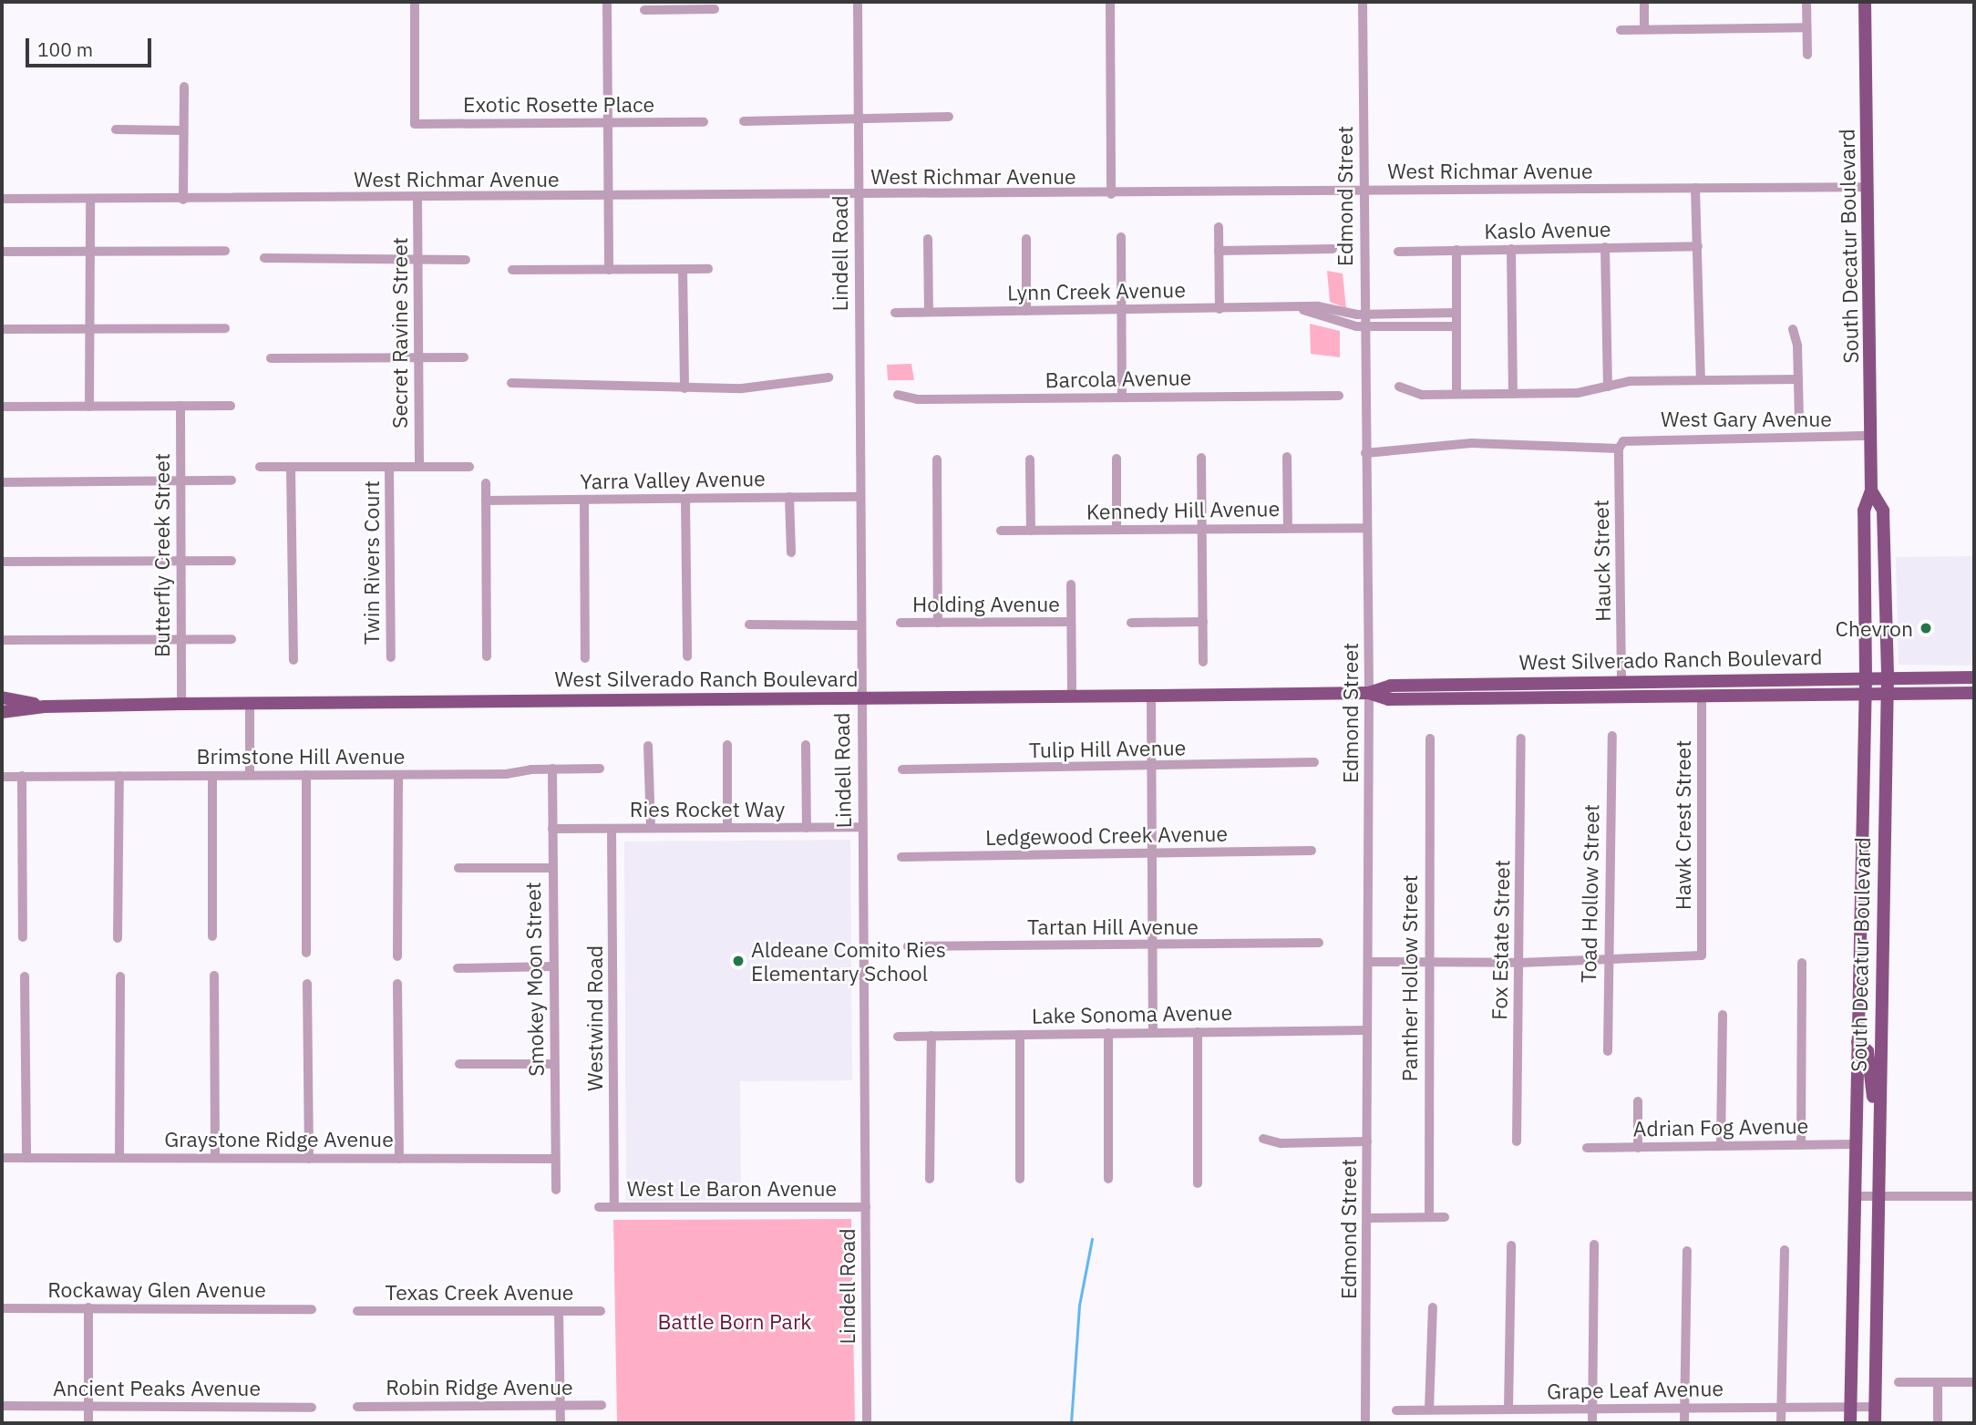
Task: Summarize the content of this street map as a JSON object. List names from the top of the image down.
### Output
{
  "streets": {
    "main road": ["South Decatur Boulevard", "West Silverado Ranch Boulevard"],
    "street": [
      "Exotic Rosette Place",
      "West Richmar Avenue",
      "Edmond Street",
      "Kaslo Avenue",
      "Lindell Road",
      "Lynn Creek Avenue",
      "Secret Ravine Street",
      "Barcola Avenue",
      "West Gary Avenue",
      "Yarra Valley Avenue",
      "Kennedy Hill Avenue",
      "Butterfly Creek Street",
      "Hauck Street",
      "Twin Rivers Court",
      "Holding Avenue",
      "Tulip Hill Avenue",
      "Brimstone Hill Avenue",
      "Ries Rocket Way",
      "Hawk Crest Street",
      "Ledgewood Creek Avenue",
      "Toad Hollow Street",
      "Tartan Hill Avenue",
      "Fox Estate Street",
      "Panther Hollow Street",
      "Smokey Moon Street",
      "Lake Sonoma Avenue",
      "Westwind Road",
      "Adrian Fog Avenue",
      "Graystone Ridge Avenue",
      "West Le Baron Avenue",
      "Rockaway Glen Avenue",
      "Texas Creek Avenue",
      "Robin Ridge Avenue",
      "Ancient Peaks Avenue",
      "Grape Leaf Avenue"
    ]
  },
  "crossings": [
    ["West Richmar Avenue", "Edmond Street"],
    ["West Richmar Avenue", "South Decatur Boulevard"],
    ["West Richmar Avenue", "Lindell Road"],
    ["West Richmar Avenue", "Secret Ravine Street"],
    ["Edmond Street", "Lynn Creek Avenue"],
    ["Edmond Street", "West Gary Avenue"],
    ["Edmond Street", "Kennedy Hill Avenue"],
    ["Edmond Street", "West Silverado Ranch Boulevard"],
    ["Edmond Street", "Lake Sonoma Avenue"],
    ["South Decatur Boulevard", "West Gary Avenue"],
    ["South Decatur Boulevard", "West Silverado Ranch Boulevard"],
    ["South Decatur Boulevard", "Adrian Fog Avenue"],
    ["South Decatur Boulevard", "Grape Leaf Avenue"],
    ["Lindell Road", "Yarra Valley Avenue"],
    ["Lindell Road", "West Silverado Ranch Boulevard"],
    ["Lindell Road", "Ries Rocket Way"],
    ["Lindell Road", "West Le Baron Avenue"],
    ["West Gary Avenue", "Hauck Street"],
    ["Butterfly Creek Street", "West Silverado Ranch Boulevard"],
    ["Hauck Street", "West Silverado Ranch Boulevard"],
    ["West Silverado Ranch Boulevard", "Hawk Crest Street"],
    ["Brimstone Hill Avenue", "Smokey Moon Street"],
    ["Ries Rocket Way", "Smokey Moon Street"],
    ["Ries Rocket Way", "Westwind Road"],
    ["Hawk Crest Street", "Toad Hollow Street"],
    ["Smokey Moon Street", "Graystone Ridge Avenue"],
    ["Westwind Road", "West Le Baron Avenue"]
  ],
  "parks": ["Battle Born Park"],
  "places": ["Chevron", "Aldeane Comito Ries Elementary School"],
  "scale_bar": "100 m"
}
